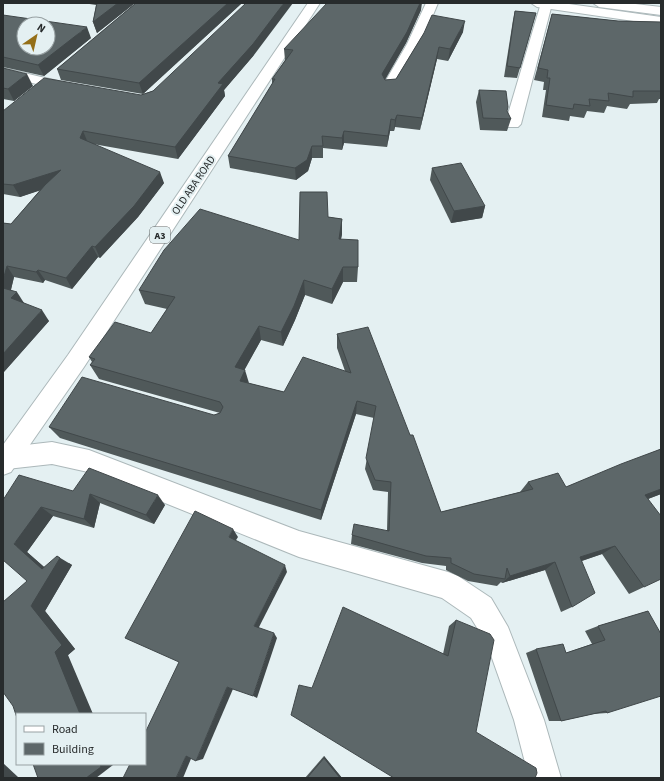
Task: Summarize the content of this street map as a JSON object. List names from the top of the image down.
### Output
{
  "streets": {
    "main road": ["OLD ABA ROAD", "A3"]
  },
  "legend": ["Road", "Building"],
  "north": "top right"
}
